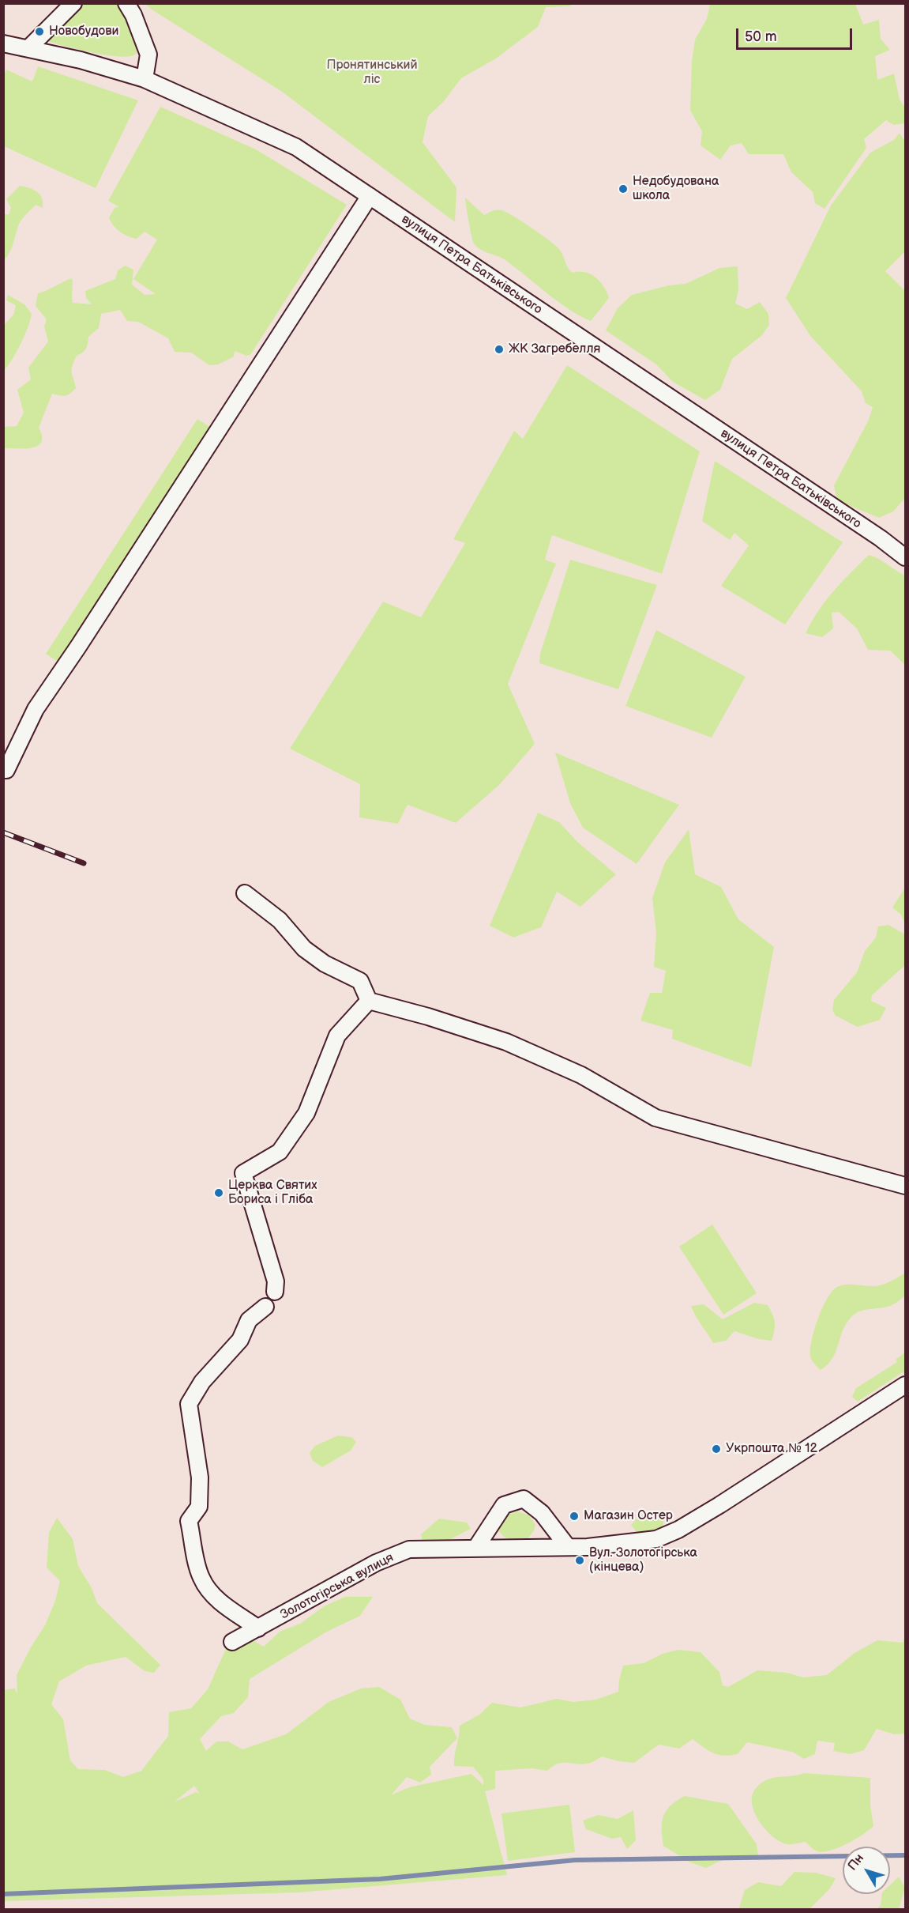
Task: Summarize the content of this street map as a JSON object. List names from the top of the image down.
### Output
{
  "streets": {
    "street": ["вулиця Петра Батьківського", "Золотогірська вулиця"]
  },
  "parks": ["Пронятинський ліс"],
  "places": [
    "Новобудови",
    "Недобудована школа",
    "ЖК Загребелля",
    "Церква Святих Бориса і Гліба",
    "Укрпошта № 12",
    "Магазин Остер",
    "Вул. Золотогірська (кінцева)"
  ],
  "scale_bar": "50 m",
  "north": "top left"
}
